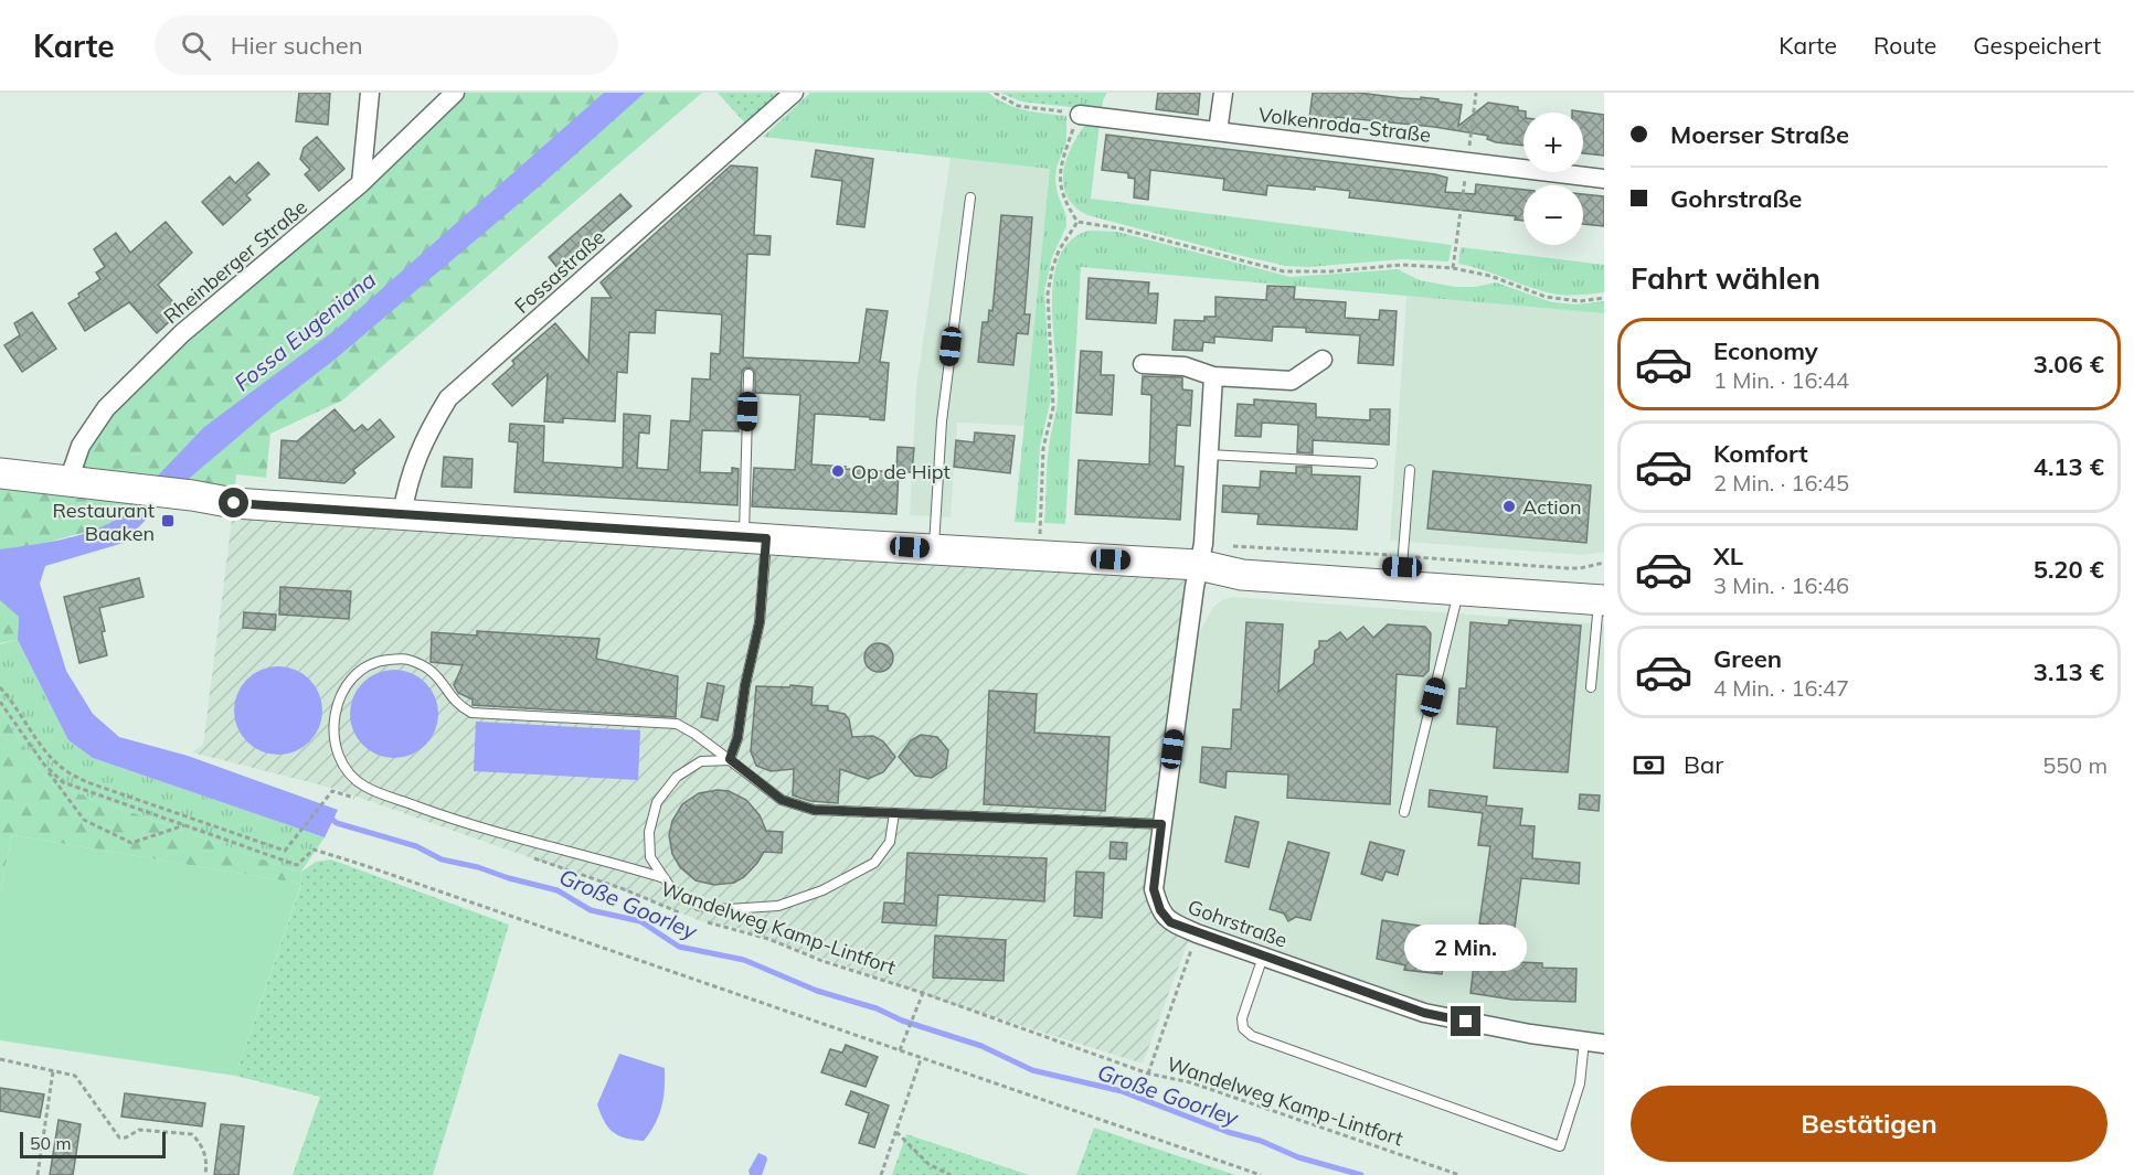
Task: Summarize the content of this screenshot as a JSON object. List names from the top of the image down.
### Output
{
  "streets": {
    "street": [
      "Volkenroda-Straße",
      "Rheinberger Straße",
      "Fossastraße",
      "Gohrstraße"
    ],
    "path": ["Wandelweg Kamp-Lintfort"]
  },
  "water": ["Fossa Eugeniana", "Große Goorley"],
  "places": {
    "other": ["Op de Hipt", "Action"],
    "transit": ["Restaurant Baaken"]
  },
  "scale_bar": "50 m",
  "page": {
    "header": "Karte",
    "search": "Hier suchen",
    "nav": ["Karte", "Route", "Gespeichert"],
    "banner": ["Moerser Straße", "Gohrstraße"],
    "map_buttons": ["+", "−"],
    "heading": "Fahrt wählen",
    "list": [
      {
        "name": "Economy",
        "note": "1 Min. · 16:44",
        "value": "3.06 €"
      },
      {
        "name": "Komfort",
        "note": "2 Min. · 16:45",
        "value": "4.13 €"
      },
      {
        "name": "XL",
        "note": "3 Min. · 16:46",
        "value": "5.20 €"
      },
      {
        "name": "Green",
        "note": "4 Min. · 16:47",
        "value": "3.13 €"
      }
    ],
    "pay": ["Bar", "550 m"],
    "bubble": "2 Min.",
    "buttons": "Bestätigen",
    "scale": "50 m"
  }
}
